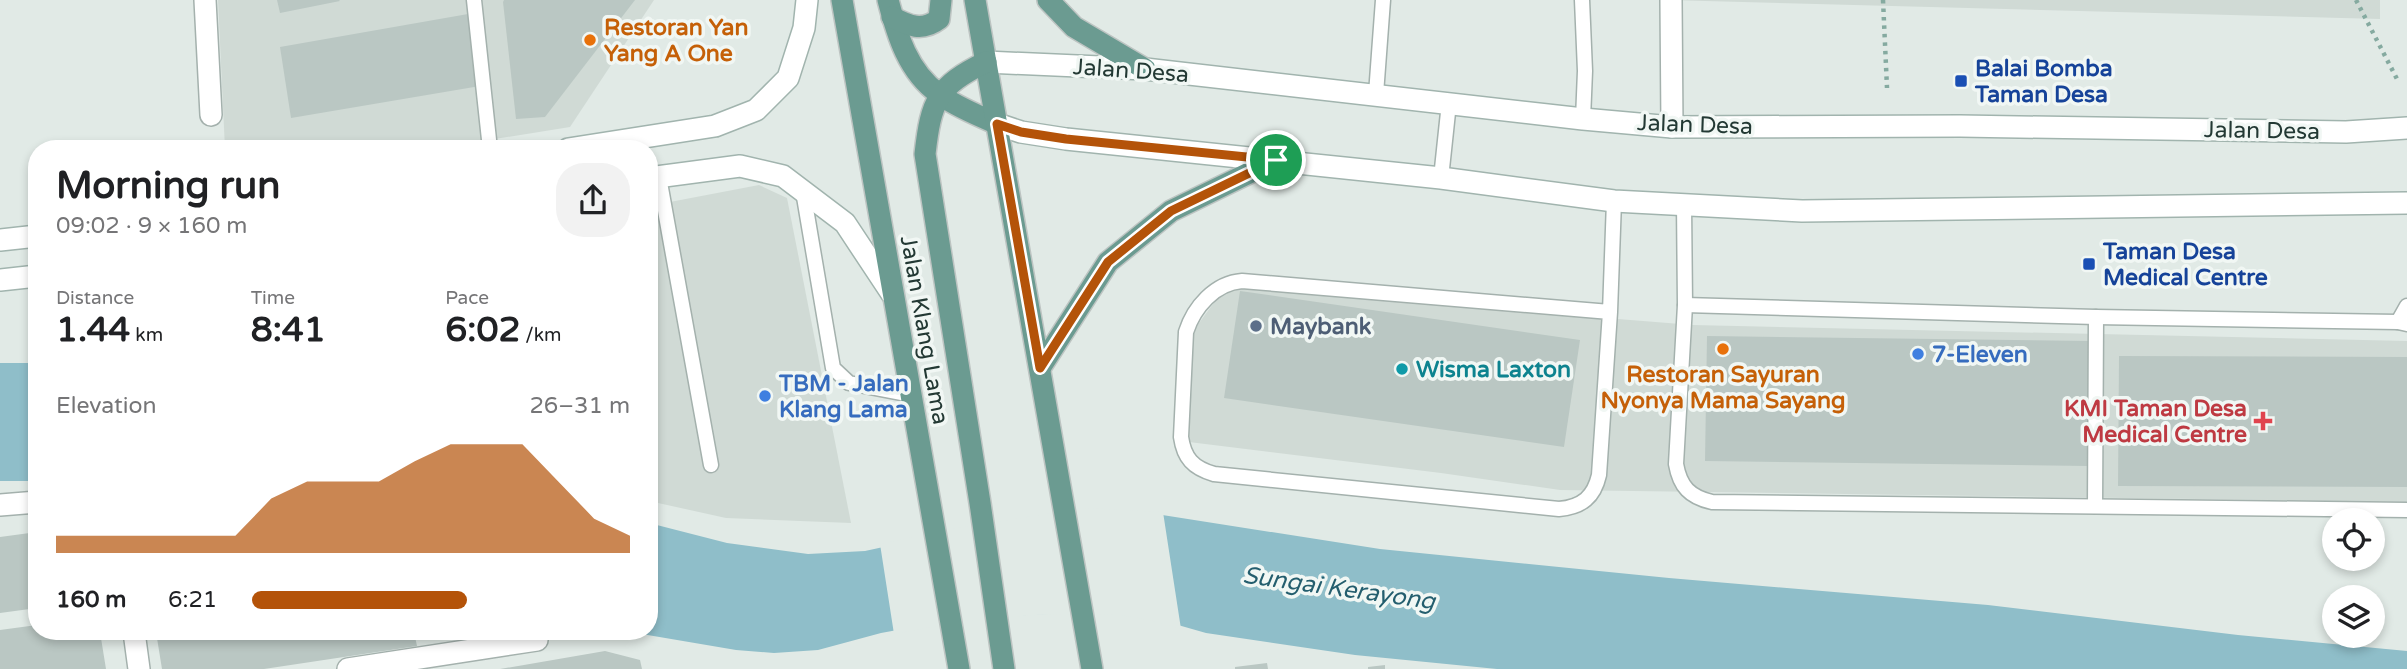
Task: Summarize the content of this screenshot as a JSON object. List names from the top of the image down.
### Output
{
  "streets": {
    "main road": ["Jalan Desa", "Jalan Klang Lama"]
  },
  "water": ["Sungai Kerayong"],
  "places": {
    "other": [
      "Restoran Yan Yang A One",
      "Maybank",
      "Restoran Sayuran Nyonya Mama Sayang",
      "7-Eleven",
      "Wisma Laxton",
      "TBM - Jalan Klang Lama"
    ],
    "transit": ["Balai Bomba Taman Desa", "Taman Desa Medical Centre"],
    "health": ["KMI Taman Desa Medical Centre"]
  },
  "page": {
    "heading": ["Morning run", "09:02 · 9 × 160 m"],
    "stats": [
      ["Distance", "1.44 km"],
      ["Time", "8:41"],
      ["Pace", "6:02 /km"]
    ],
    "chart": ["Elevation", "26–31 m"],
    "list": [
      {
        "name": "160 m",
        "note": "6:21"
      }
    ]
  }
}
